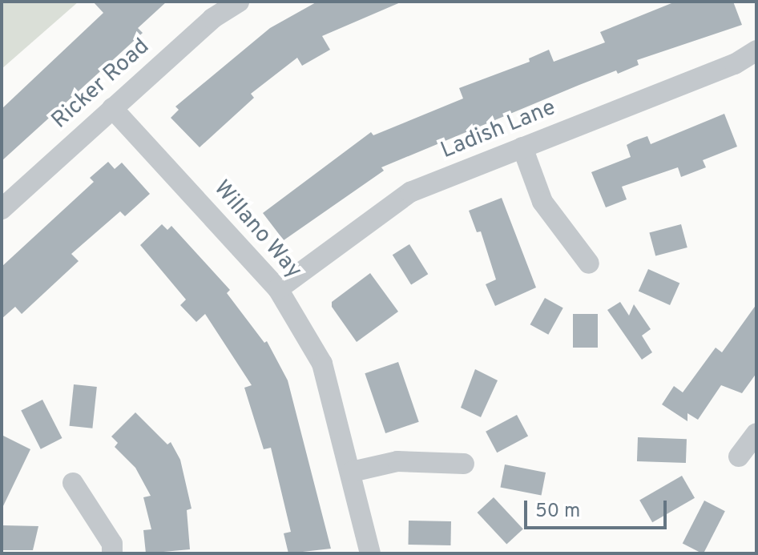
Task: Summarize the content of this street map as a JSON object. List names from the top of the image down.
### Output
{
  "streets": {
    "street": ["Ricker Road", "Ladish Lane", "Willano Way"]
  },
  "crossings": [
    ["Ricker Road", "Willano Way"],
    ["Ladish Lane", "Willano Way"]
  ],
  "scale_bar": "50 m"
}
